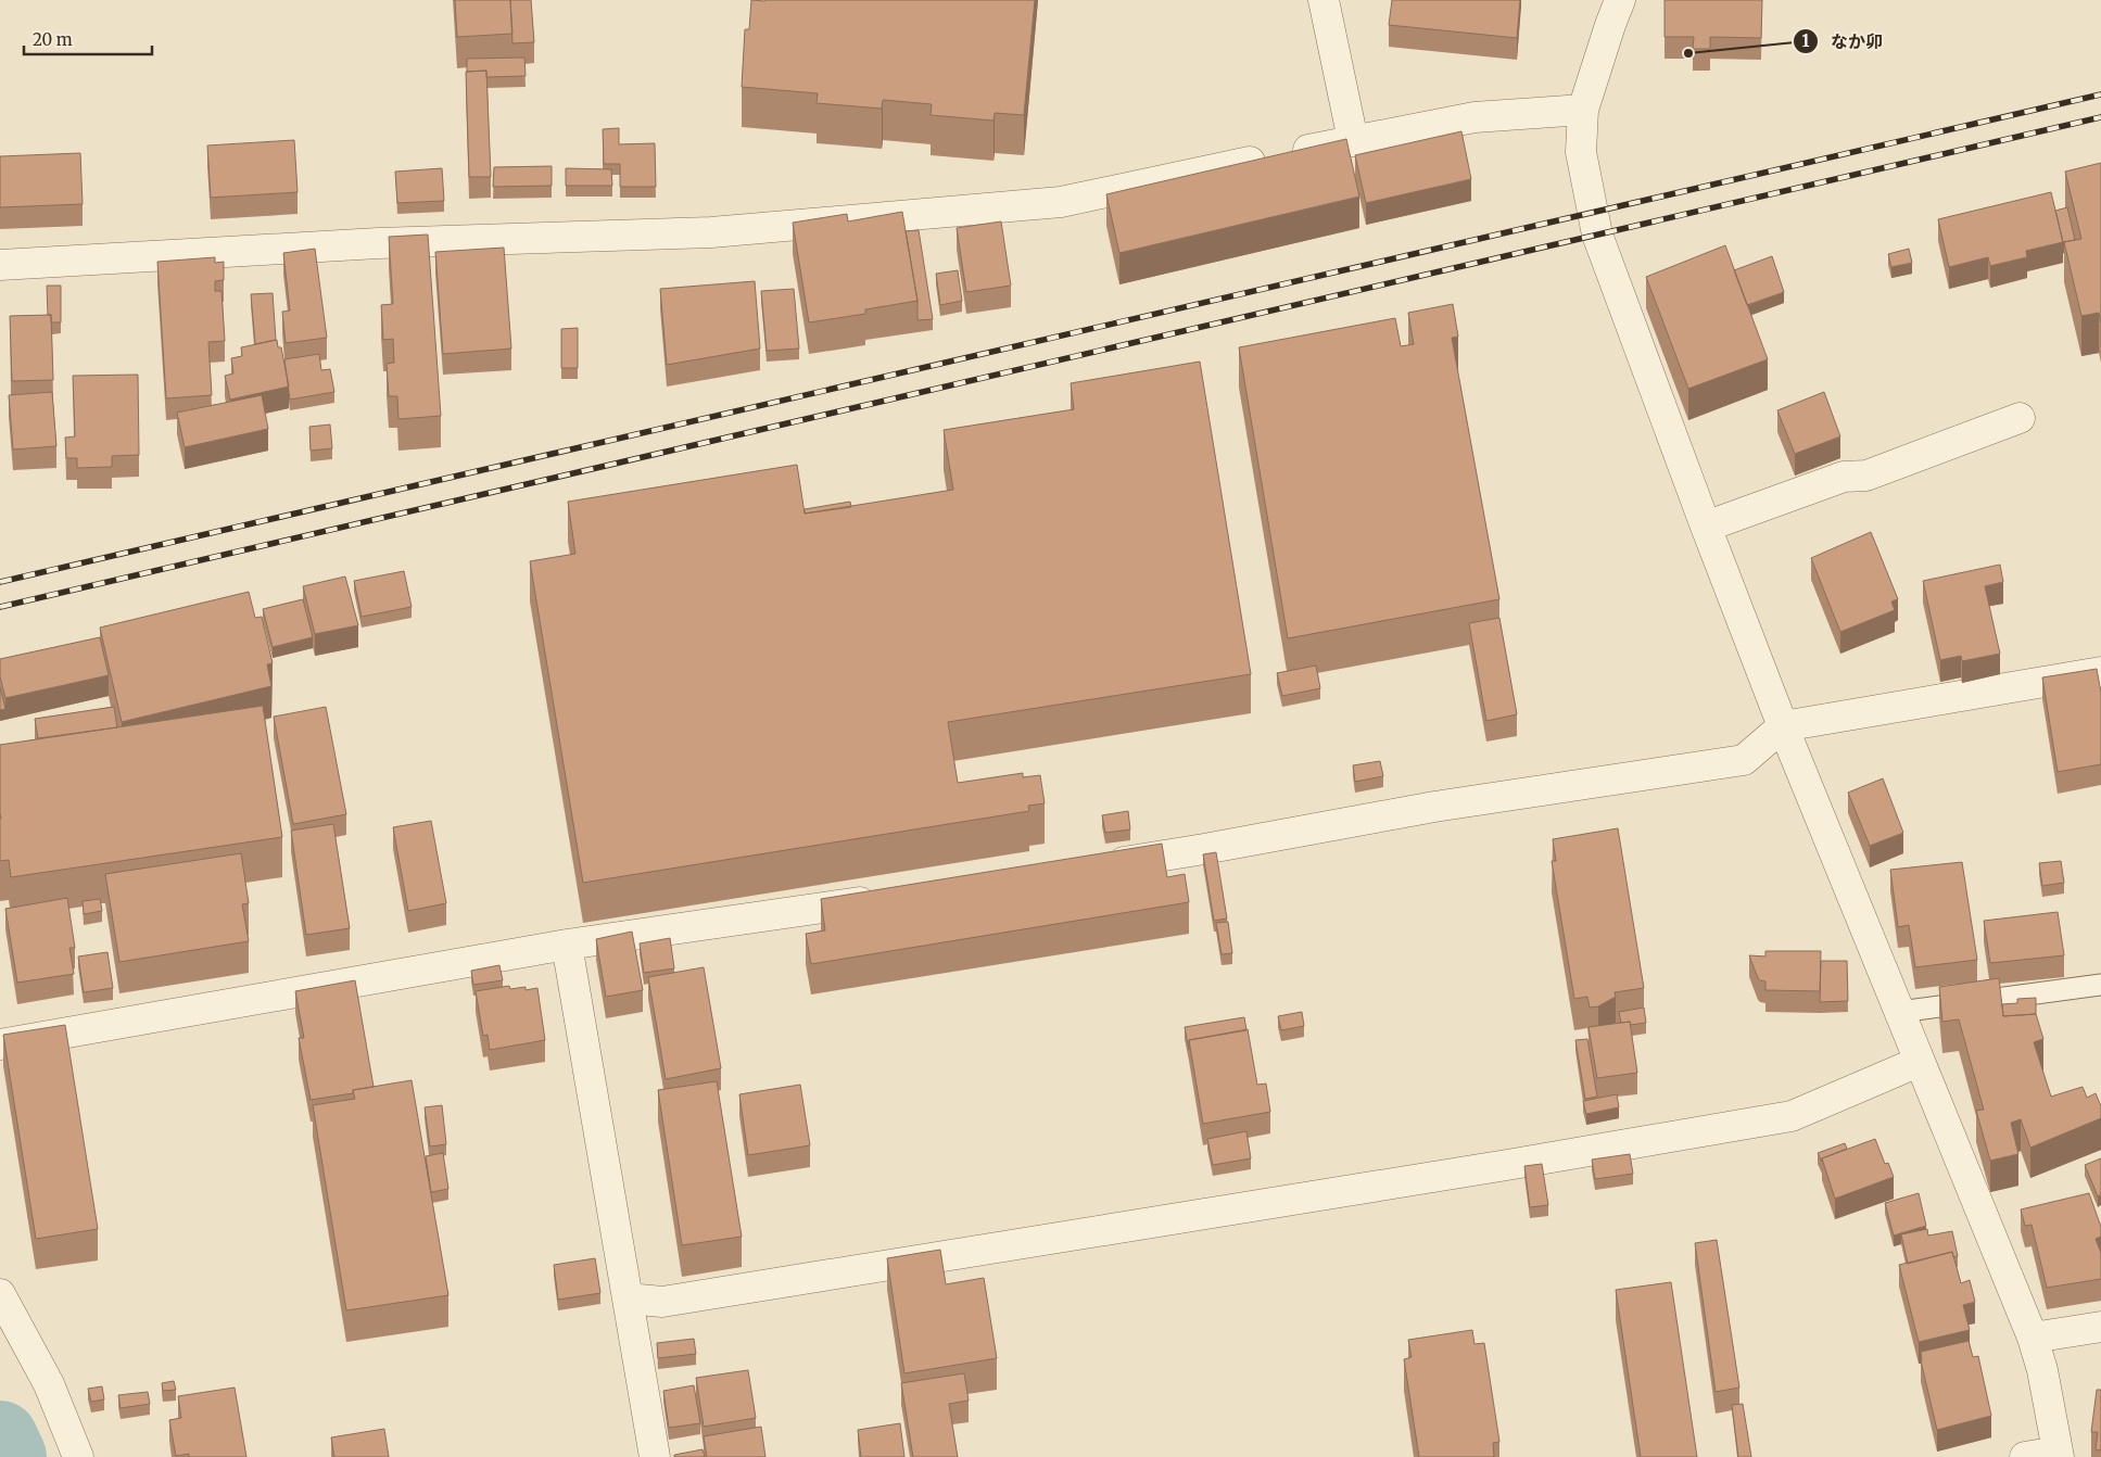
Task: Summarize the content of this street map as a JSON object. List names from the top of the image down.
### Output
{
  "places": ["なか卯"],
  "scale_bar": "20 m"
}
